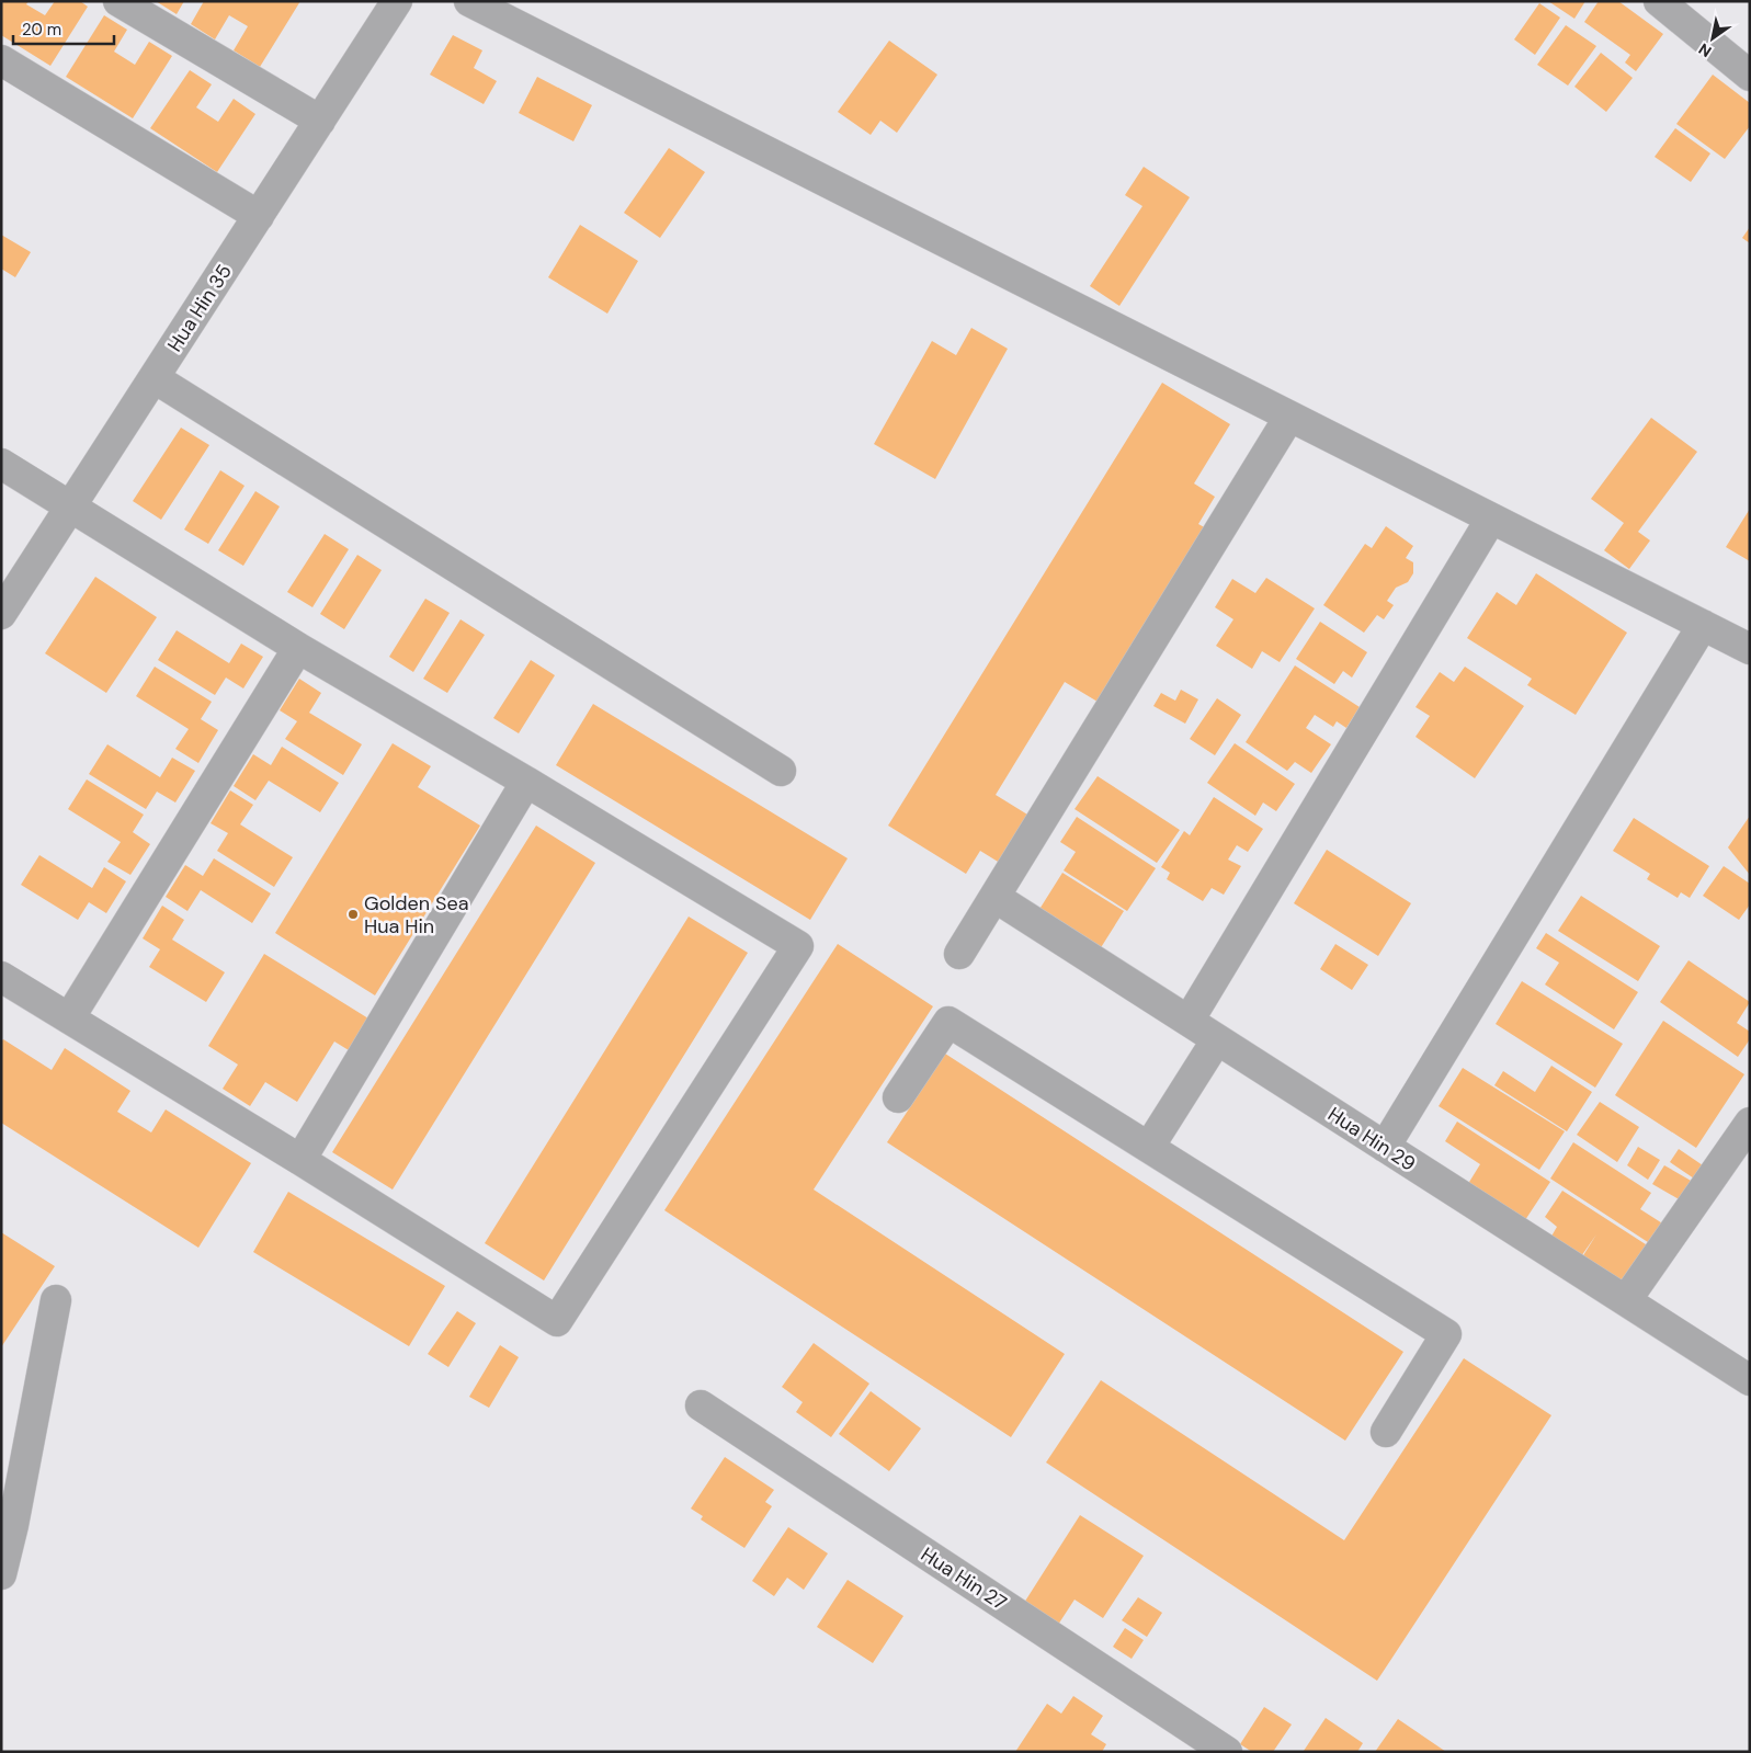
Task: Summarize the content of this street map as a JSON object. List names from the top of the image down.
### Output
{
  "streets": {
    "street": ["Hua Hin 35", "Hua Hin 29", "Hua Hin 27"]
  },
  "places": ["Golden Sea Hua Hin"],
  "scale_bar": "20 m",
  "north": "bottom left"
}
